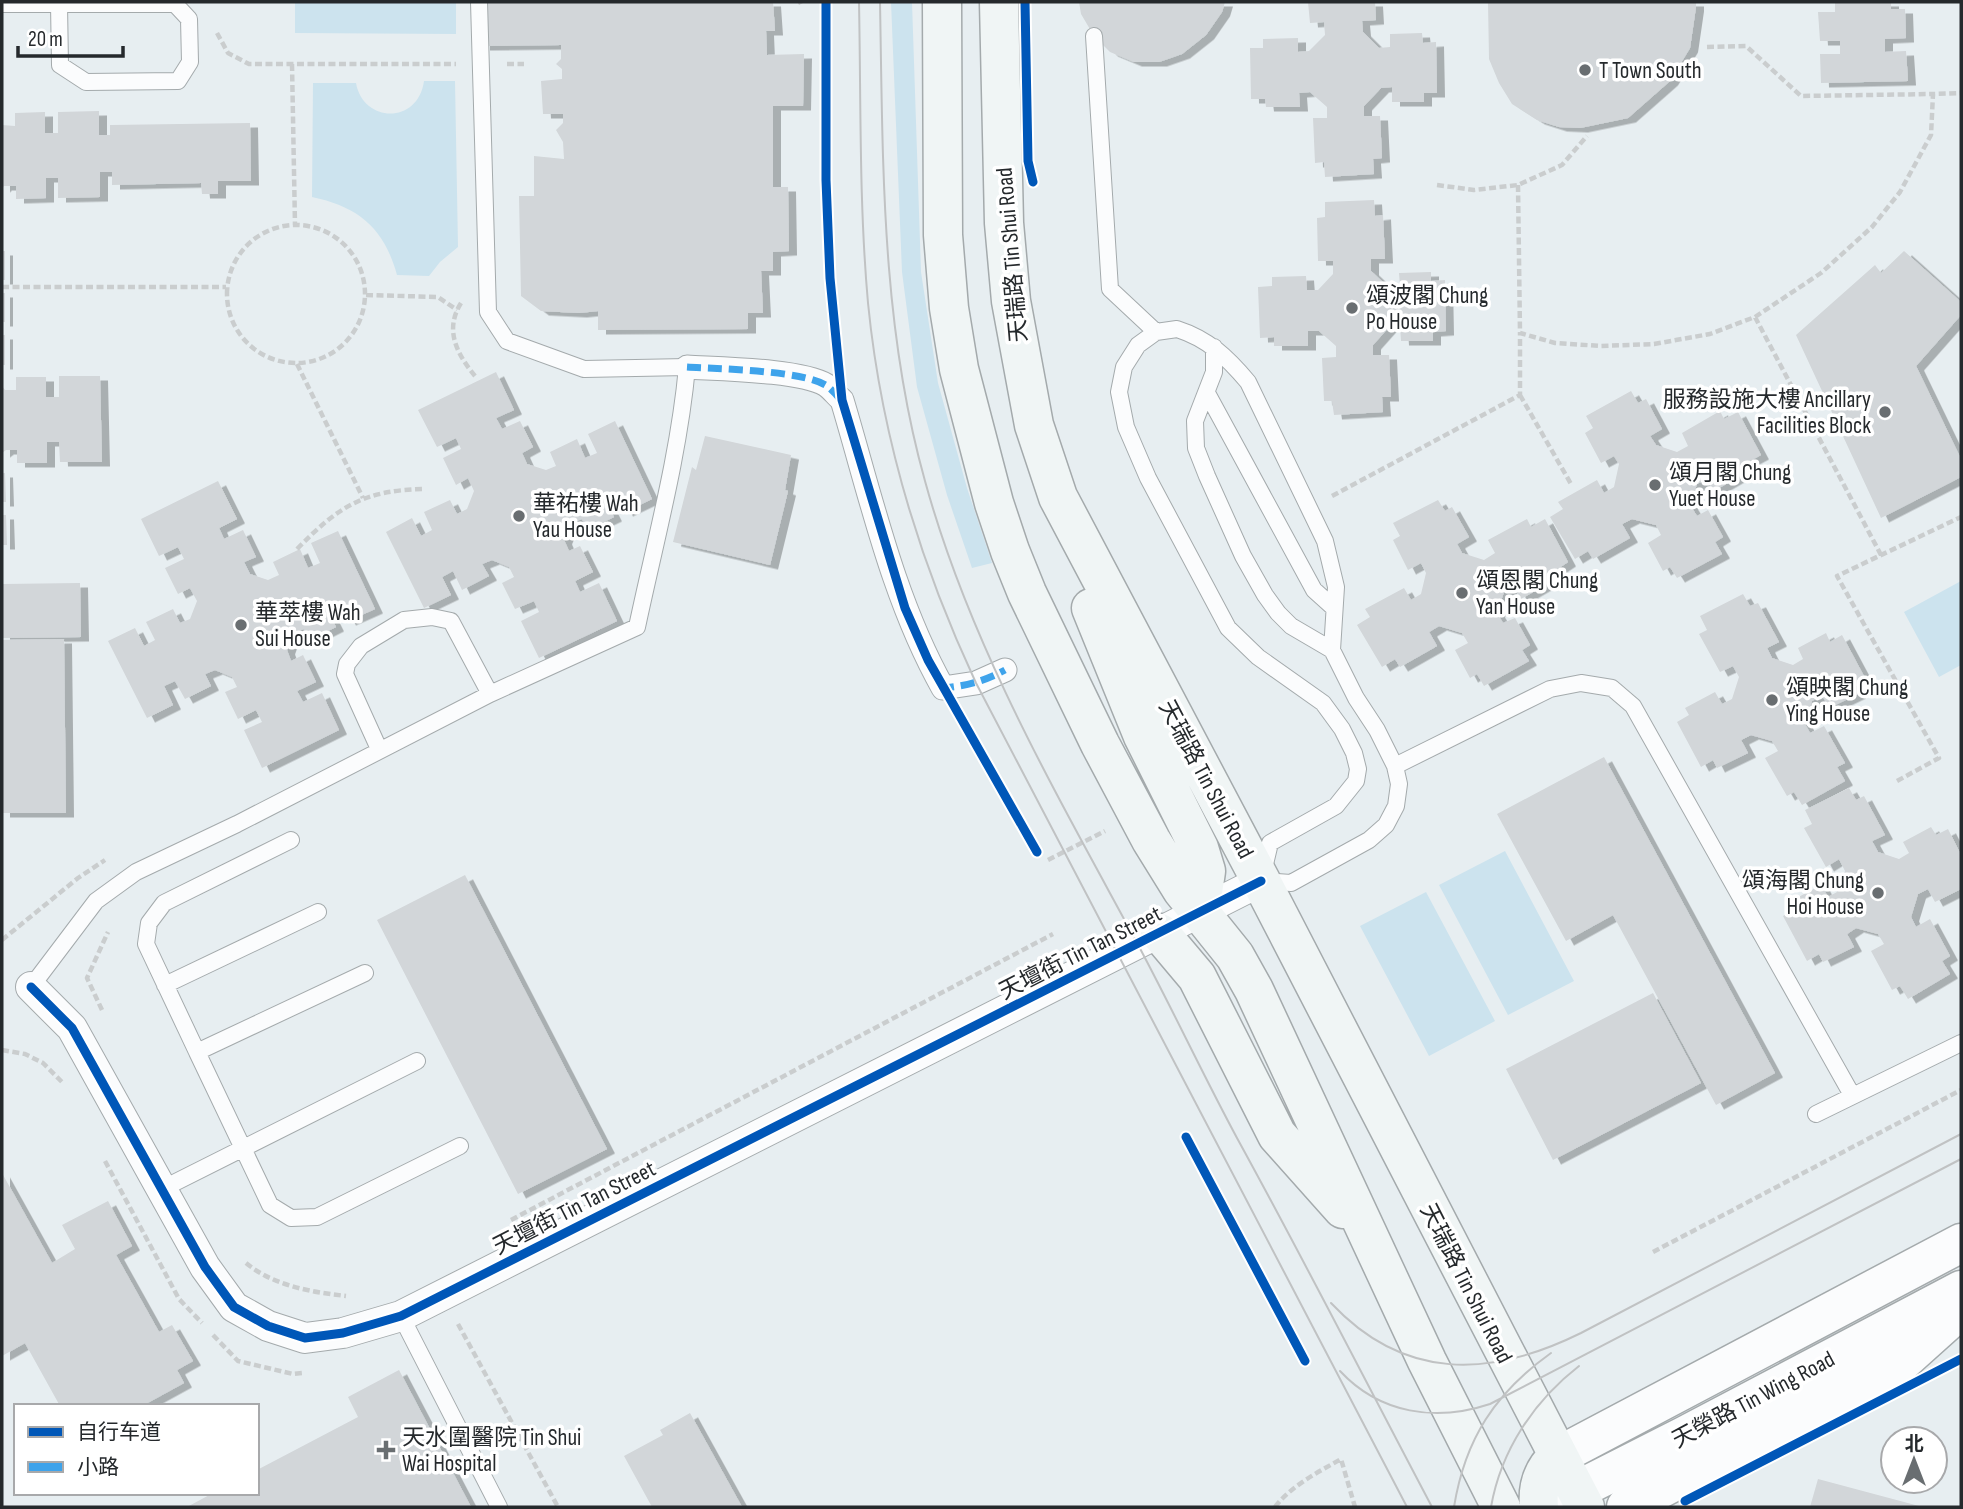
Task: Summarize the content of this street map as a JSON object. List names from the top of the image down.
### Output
{
  "streets": {
    "main road": ["天瑞路 Tin Shui Road"],
    "street": ["天壇街 Tin Tan Street", "天榮路 Tin Wing Road"]
  },
  "crossings": [
    ["天瑞路 Tin Shui Road", "天壇街 Tin Tan Street"],
    ["天瑞路 Tin Shui Road", "天榮路 Tin Wing Road"]
  ],
  "places": {
    "other": [
      "T Town South",
      "頌波閣 Chung Po House",
      "服務設施大樓 Ancillary Facilities Block",
      "頌月閣 Chung Yuet House",
      "華祐樓 Wah Yau House",
      "頌恩閣 Chung Yan House",
      "華萃樓 Wah Sui House",
      "頌映閣 Chung Ying House",
      "頌海閣 Chung Hoi House"
    ],
    "health": ["天水圍醫院 Tin Shui Wai Hospital"]
  },
  "legend": ["自行车道", "小路"],
  "scale_bar": "20 m",
  "north": "top"
}
